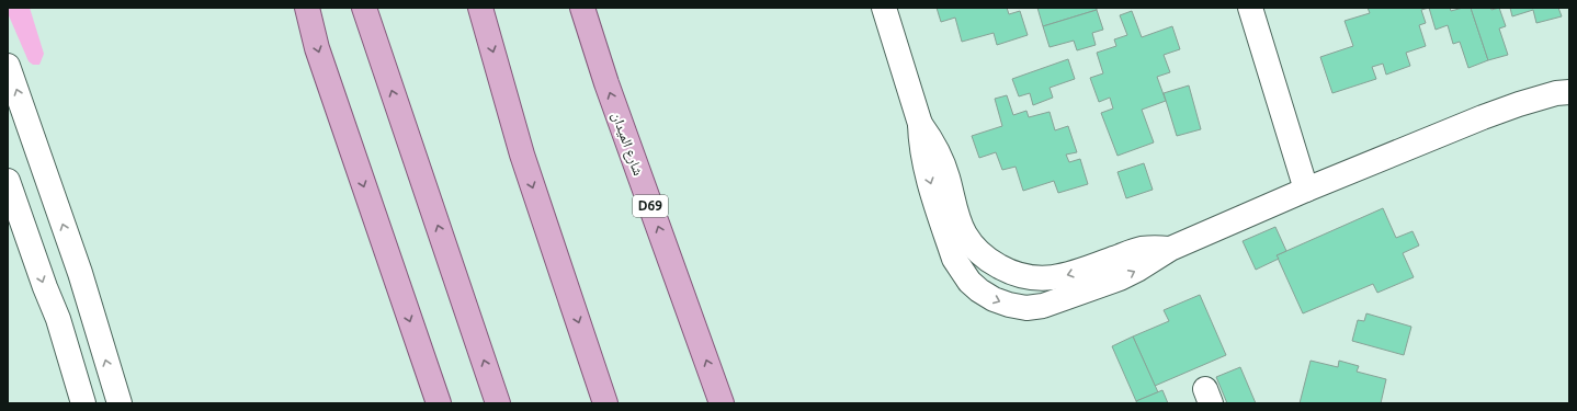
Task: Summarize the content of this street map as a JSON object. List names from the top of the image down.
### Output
{
  "streets": {
    "main road": ["شارع الميدان", "D69"]
  }
}
